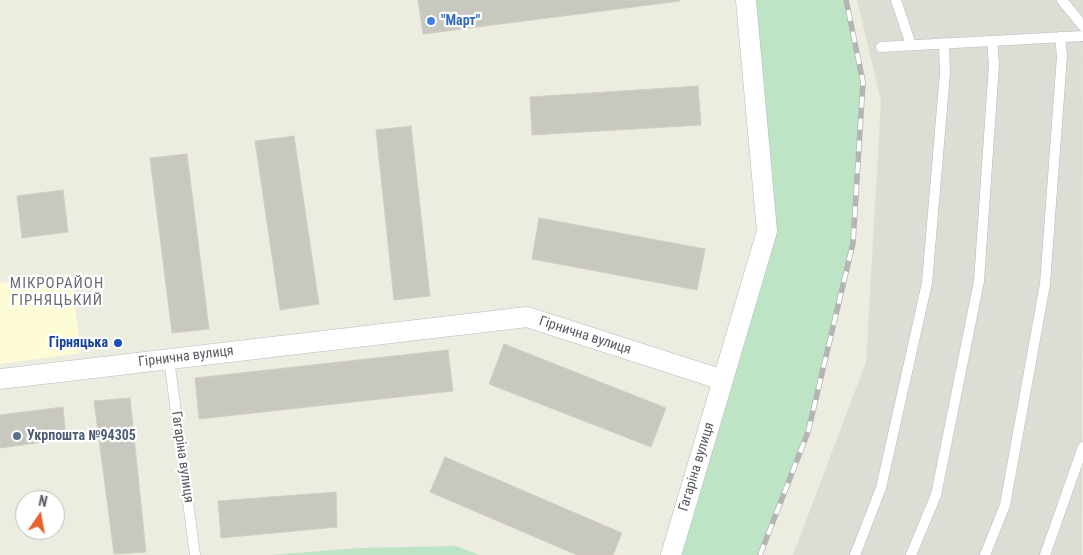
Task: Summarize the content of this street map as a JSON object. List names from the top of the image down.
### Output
{
  "streets": {
    "street": ["Гірнична вулиця", "Гагаріна вулиця"]
  },
  "crossings": [
    ["Гірнична вулиця", "Гагаріна вулиця"]
  ],
  "districts": ["МІКРОРАЙОН ГІРНЯЦЬКИЙ"],
  "places": ["\"Март\"", "Гірняцька", "Укрпошта №94305"],
  "north": "top"
}
